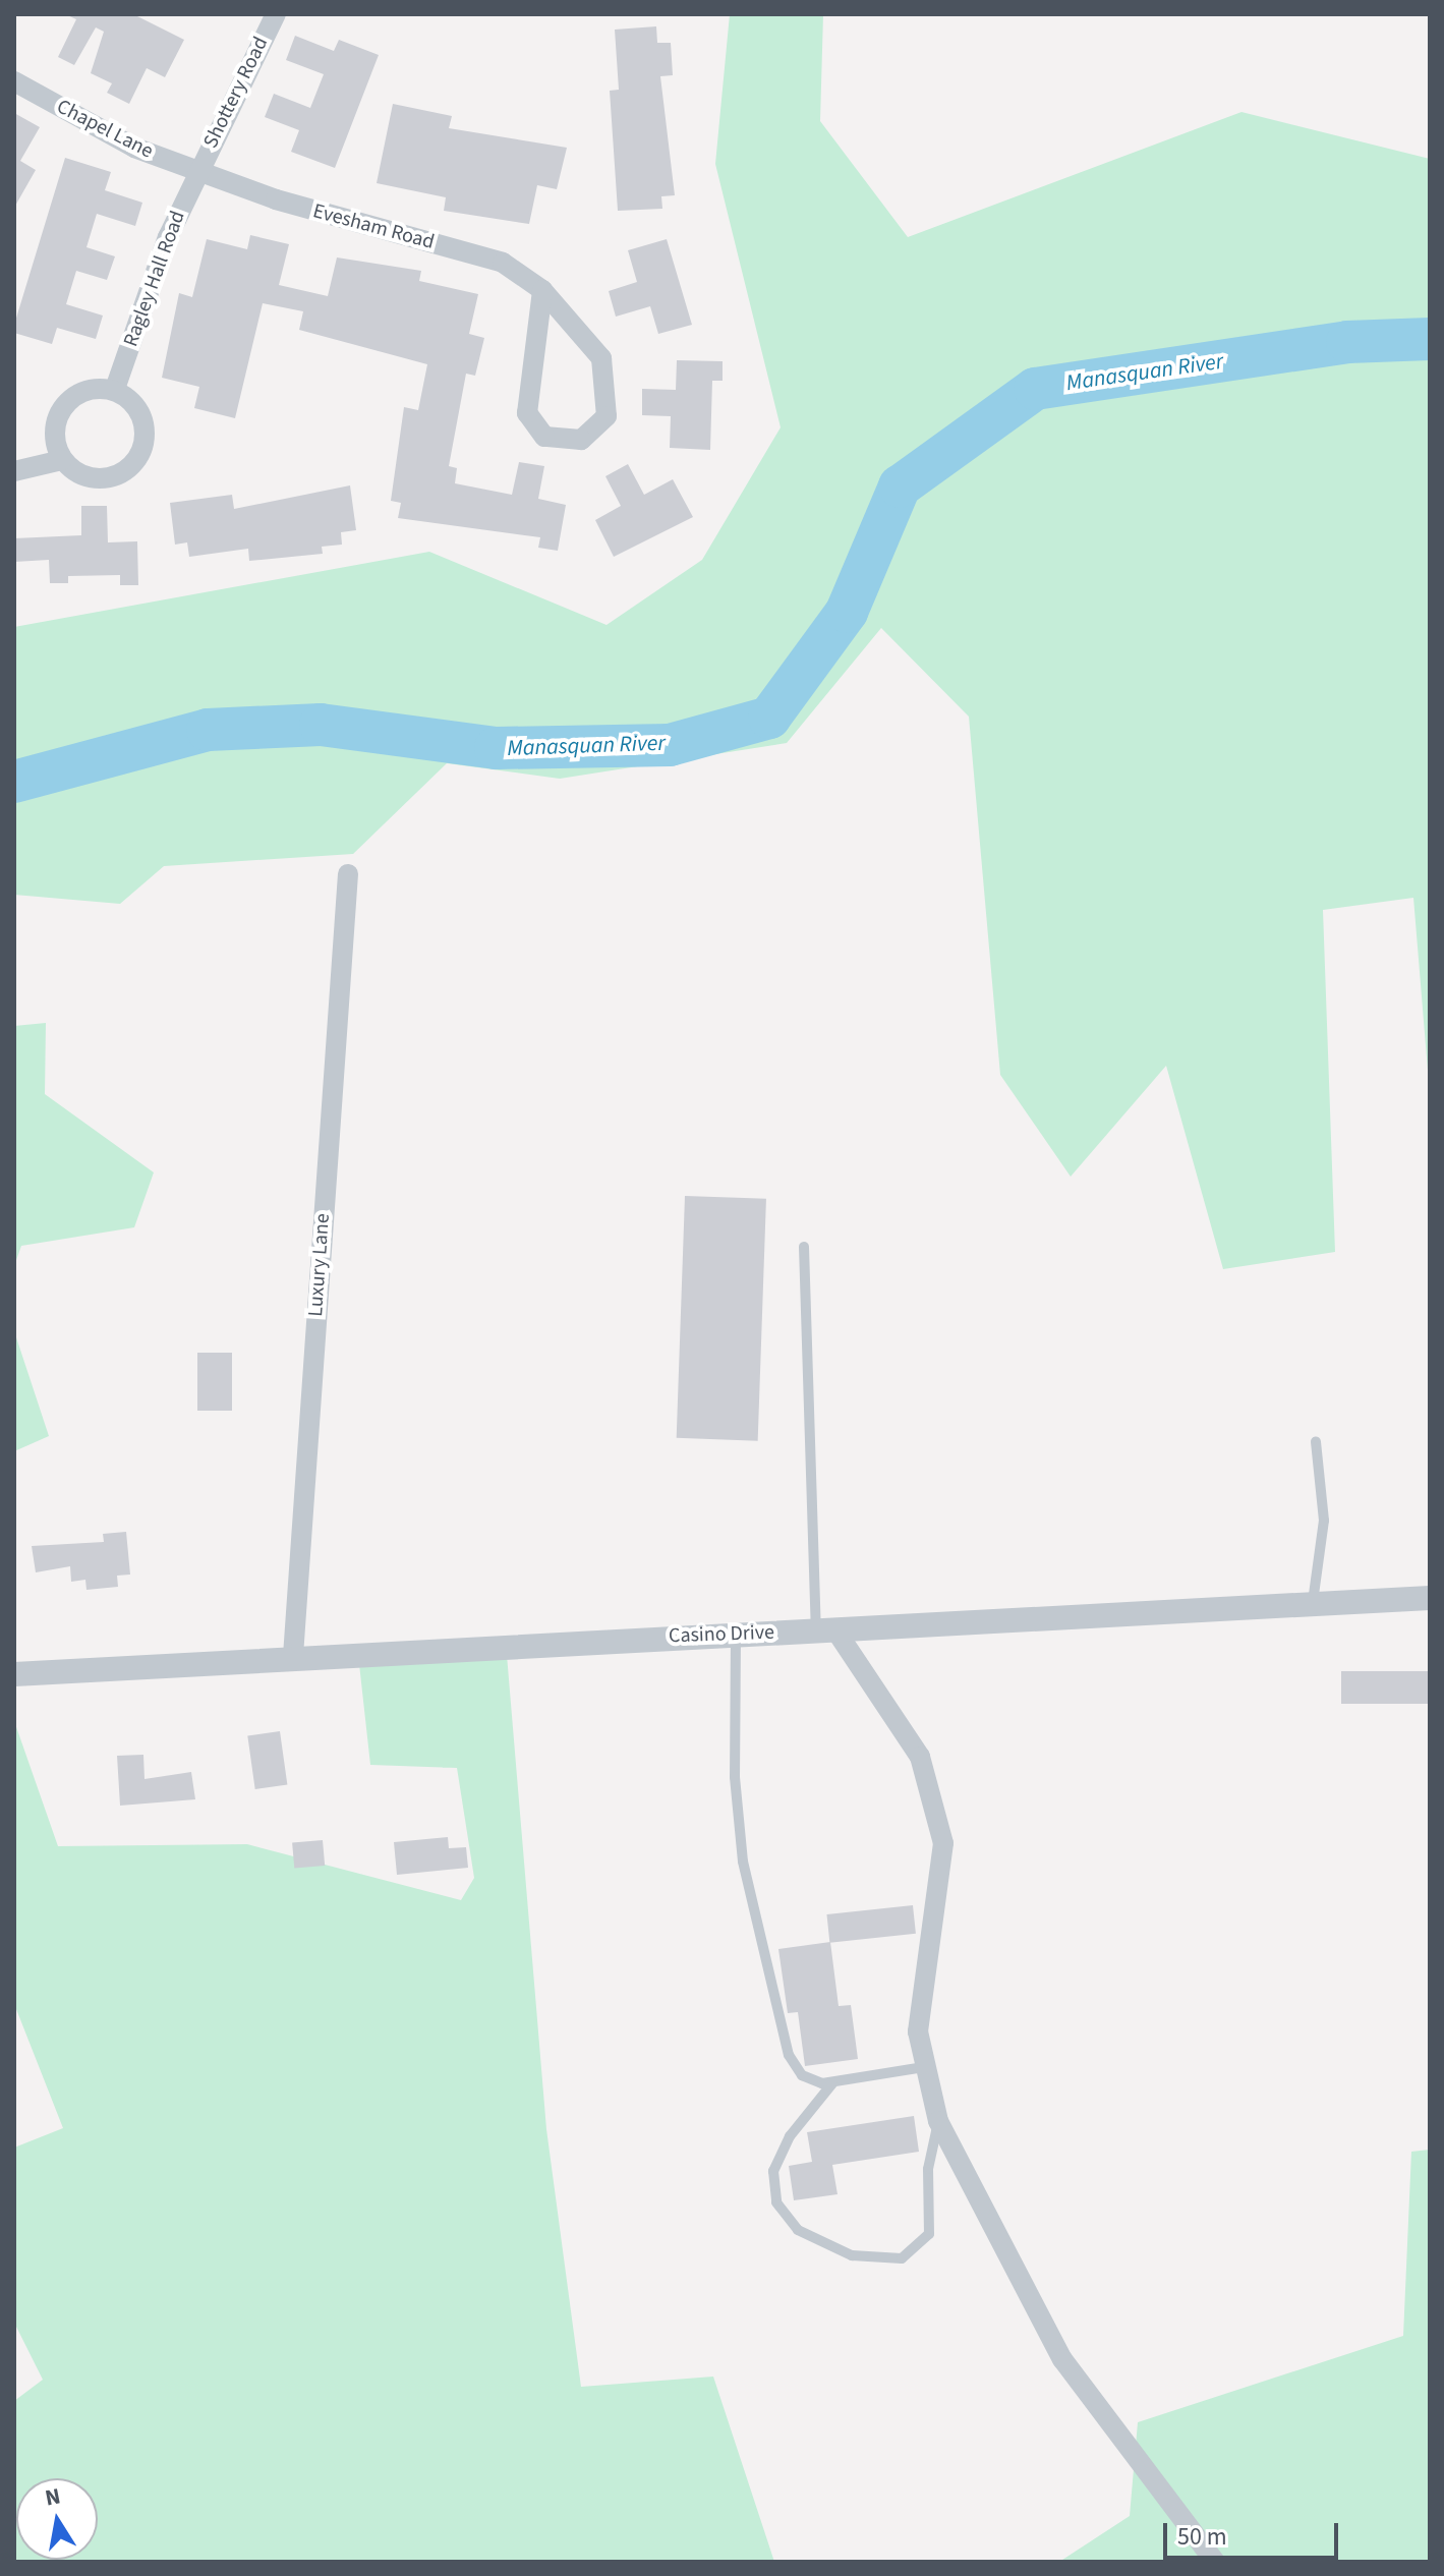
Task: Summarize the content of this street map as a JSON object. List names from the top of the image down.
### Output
{
  "streets": {
    "street": [
      "Shottery Road",
      "Chapel Lane",
      "Evesham Road",
      "Ragley Hall Road",
      "Luxury Lane",
      "Casino Drive"
    ]
  },
  "crossings": [
    ["Shottery Road", "Chapel Lane"],
    ["Shottery Road", "Evesham Road"],
    ["Shottery Road", "Ragley Hall Road"],
    ["Chapel Lane", "Evesham Road"],
    ["Chapel Lane", "Ragley Hall Road"],
    ["Evesham Road", "Ragley Hall Road"],
    ["Luxury Lane", "Casino Drive"]
  ],
  "water": ["Manasquan River"],
  "scale_bar": "50 m",
  "north": "top"
}
